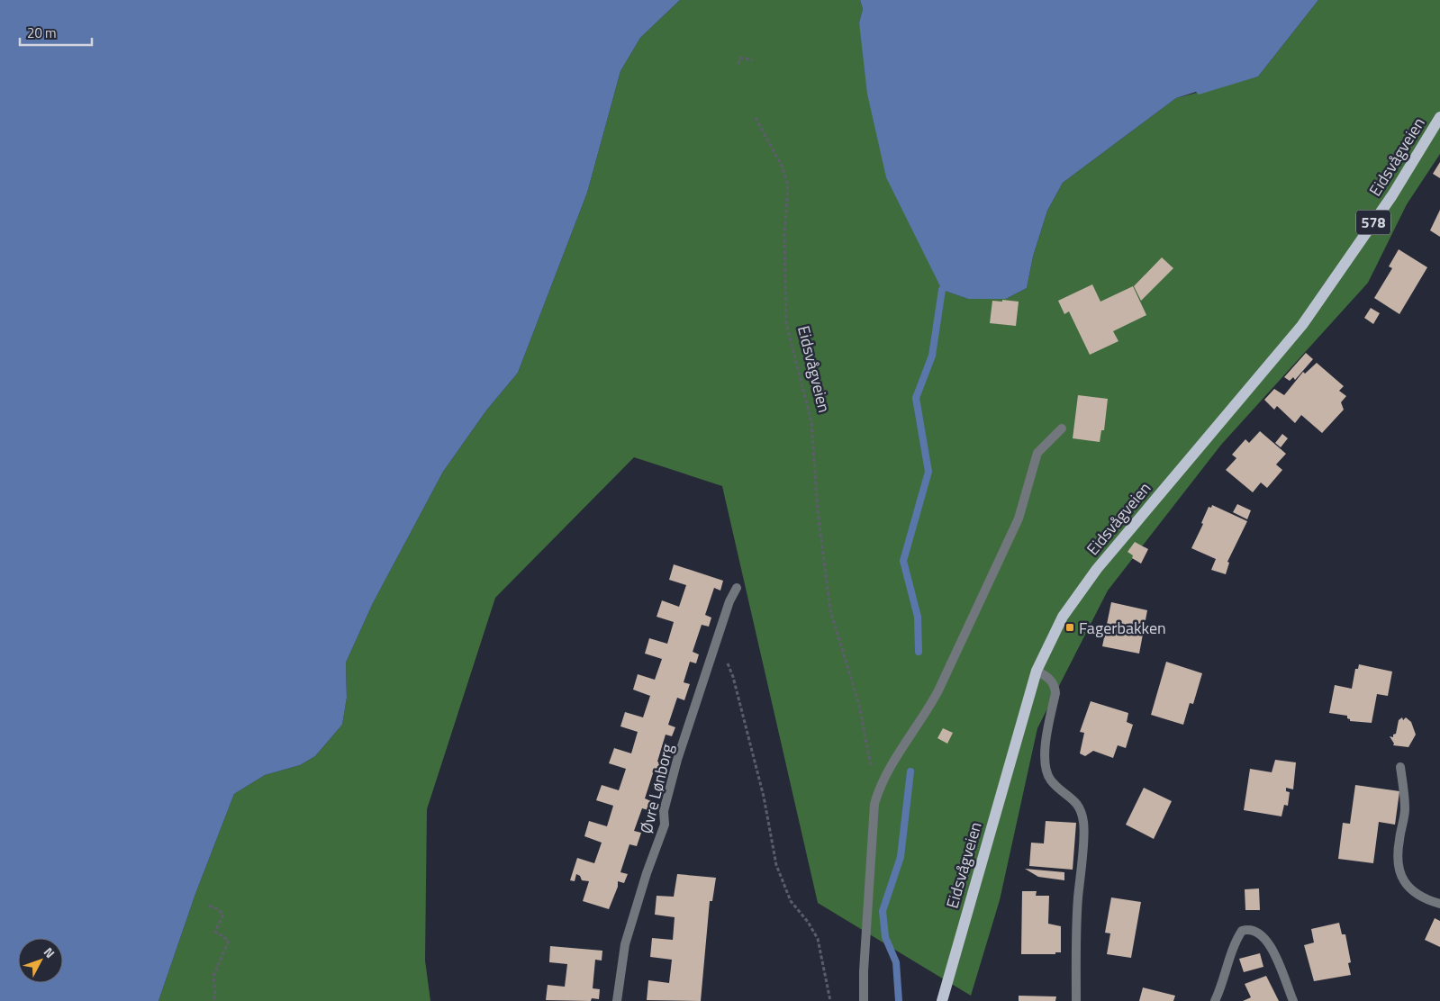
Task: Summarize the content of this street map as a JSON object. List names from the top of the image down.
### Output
{
  "streets": {
    "main road": ["Eidsvågveien", "578"],
    "street": ["Øvre Lønborg"]
  },
  "places": {
    "transit": ["Fagerbakken"]
  },
  "scale_bar": "20 m",
  "north": "top right"
}
